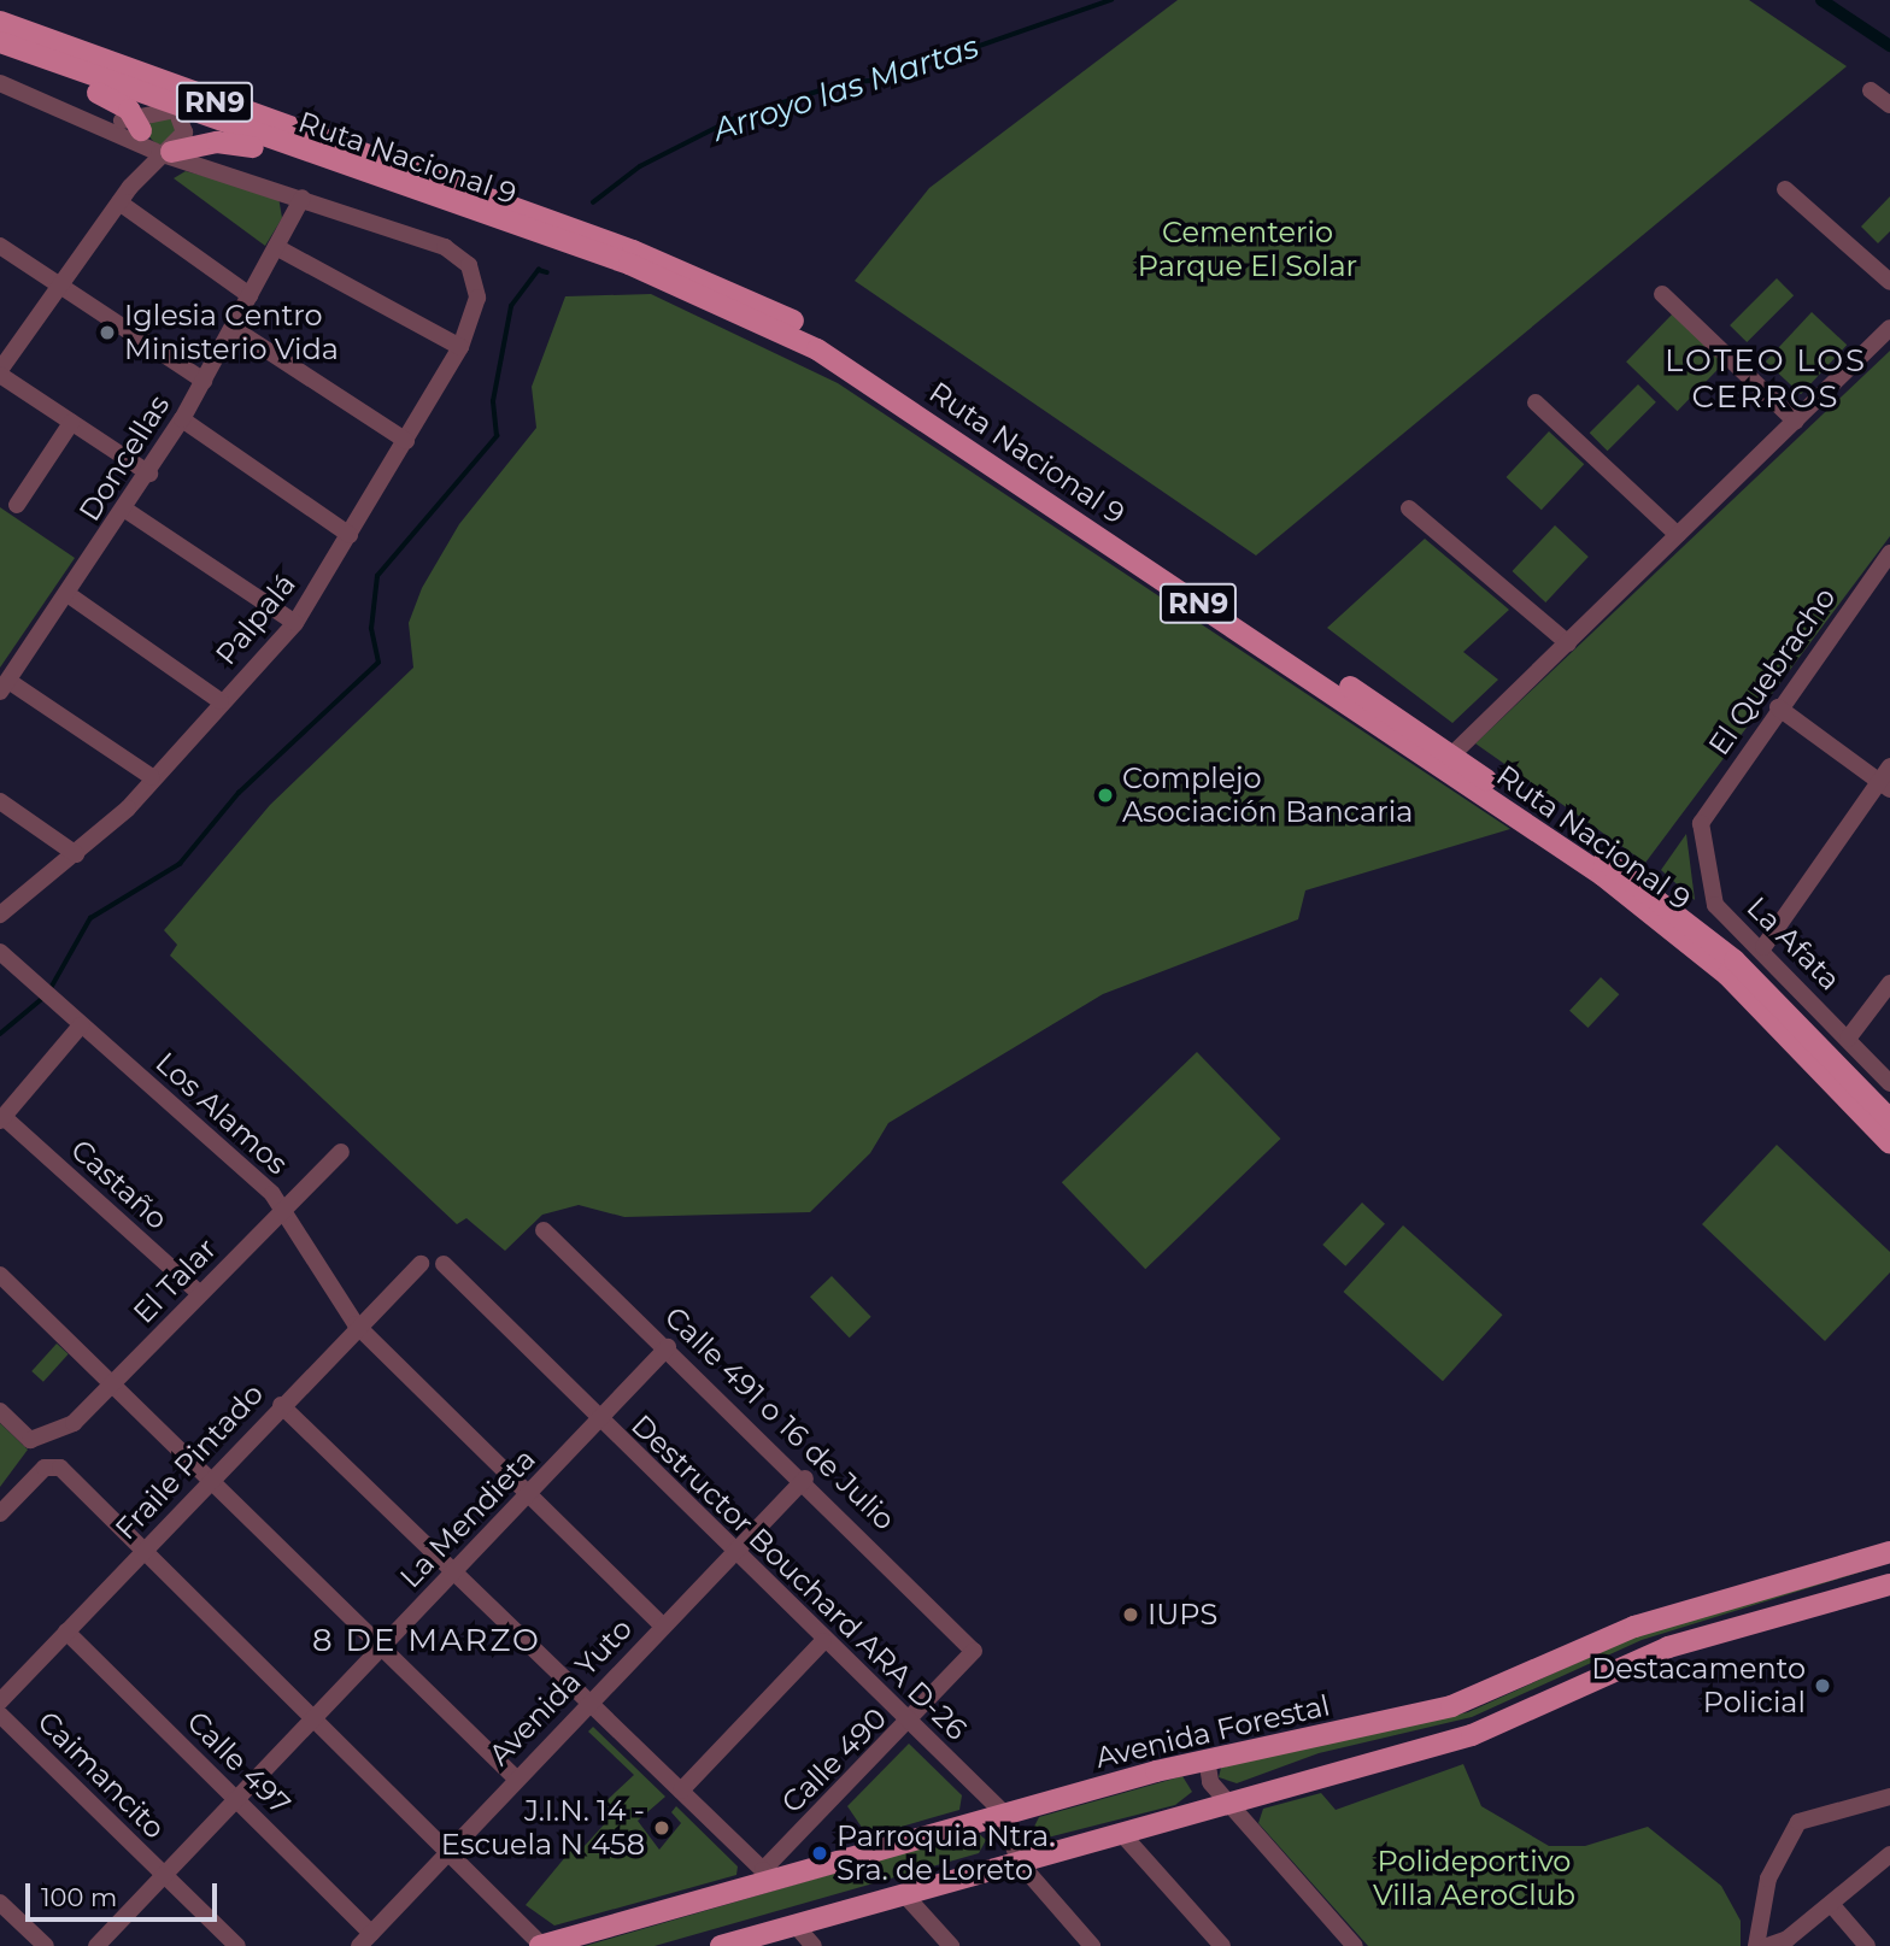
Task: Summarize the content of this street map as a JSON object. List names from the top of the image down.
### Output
{
  "streets": {
    "main road": ["RN9", "Ruta Nacional 9", "Avenida Forestal"],
    "street": [
      "Doncellas",
      "Palpalá",
      "El Quebracho",
      "La Afata",
      "Los Alamos",
      "Castaño",
      "El Talar",
      "Calle 491 o 16 de Julio",
      "Fraile Pintado",
      "La Mendieta",
      "Destructor Bouchard ARA D-26",
      "Avenida Yuto",
      "Calle 490",
      "Calle 497",
      "Caimancito"
    ]
  },
  "crossings": [
    ["Doncellas", "Palpalá"],
    ["El Quebracho", "La Afata"],
    ["Los Alamos", "El Talar"],
    ["Los Alamos", "Fraile Pintado"],
    ["Los Alamos", "La Mendieta"],
    ["Los Alamos", "Avenida Yuto"],
    ["Castaño", "El Talar"],
    ["Calle 491 o 16 de Julio", "La Mendieta"],
    ["Calle 491 o 16 de Julio", "Avenida Yuto"],
    ["Calle 491 o 16 de Julio", "Calle 490"],
    ["Fraile Pintado", "Calle 497"],
    ["La Mendieta", "Destructor Bouchard ARA D-26"],
    ["La Mendieta", "Calle 497"],
    ["La Mendieta", "Caimancito"],
    ["Destructor Bouchard ARA D-26", "Avenida Yuto"],
    ["Destructor Bouchard ARA D-26", "Avenida Forestal"],
    ["Destructor Bouchard ARA D-26", "Calle 490"],
    ["Avenida Yuto", "Calle 497"],
    ["Avenida Forestal", "Calle 490"]
  ],
  "districts": ["LOTEO LOS CERROS", "8 DE MARZO"],
  "water": ["Arroyo las Martas"],
  "parks": ["Cementerio Parque El Solar", "Polideportivo Villa AeroClub"],
  "places": [
    "Iglesia Centro Ministerio Vida",
    "Complejo Asociación Bancaria",
    "IUPS",
    "Destacamento Policial",
    "J.I.N. 14 - Escuela N 458",
    "Parroquia Ntra. Sra. de Loreto"
  ],
  "scale_bar": "100 m"
}
